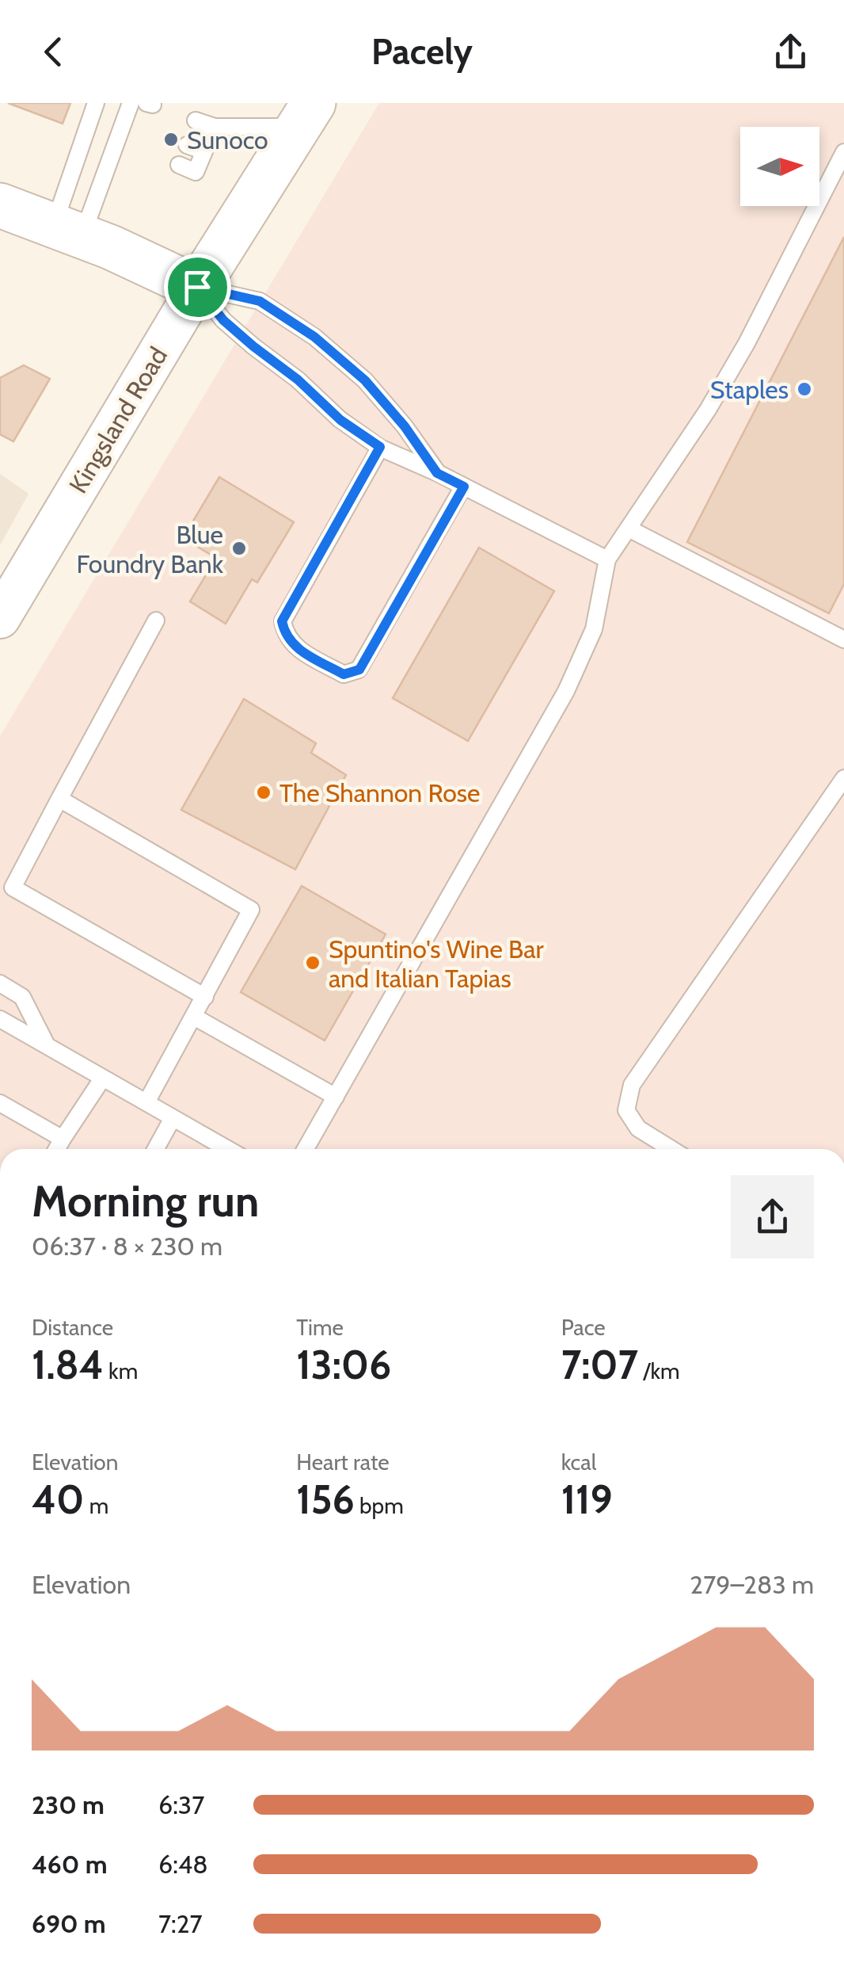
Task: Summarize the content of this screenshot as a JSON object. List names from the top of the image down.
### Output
{
  "streets": {
    "main road": ["Kingsland Road"]
  },
  "places": [
    "Sunoco",
    "Staples",
    "Blue Foundry Bank",
    "The Shannon Rose",
    "Spuntino's Wine Bar and Italian Tapias"
  ],
  "north": "right",
  "page": {
    "header": "Pacely",
    "heading": ["Morning run", "06:37 · 8 × 230 m"],
    "stats": [
      ["Distance", "1.84 km"],
      ["Time", "13:06"],
      ["Pace", "7:07 /km"],
      ["Elevation", "40 m"],
      ["Heart rate", "156 bpm"],
      ["kcal", "119"]
    ],
    "chart": ["Elevation", "279–283 m"],
    "list": [
      {
        "name": "230 m",
        "note": "6:37"
      },
      {
        "name": "460 m",
        "note": "6:48"
      },
      {
        "name": "690 m",
        "note": "7:27"
      }
    ]
  }
}
